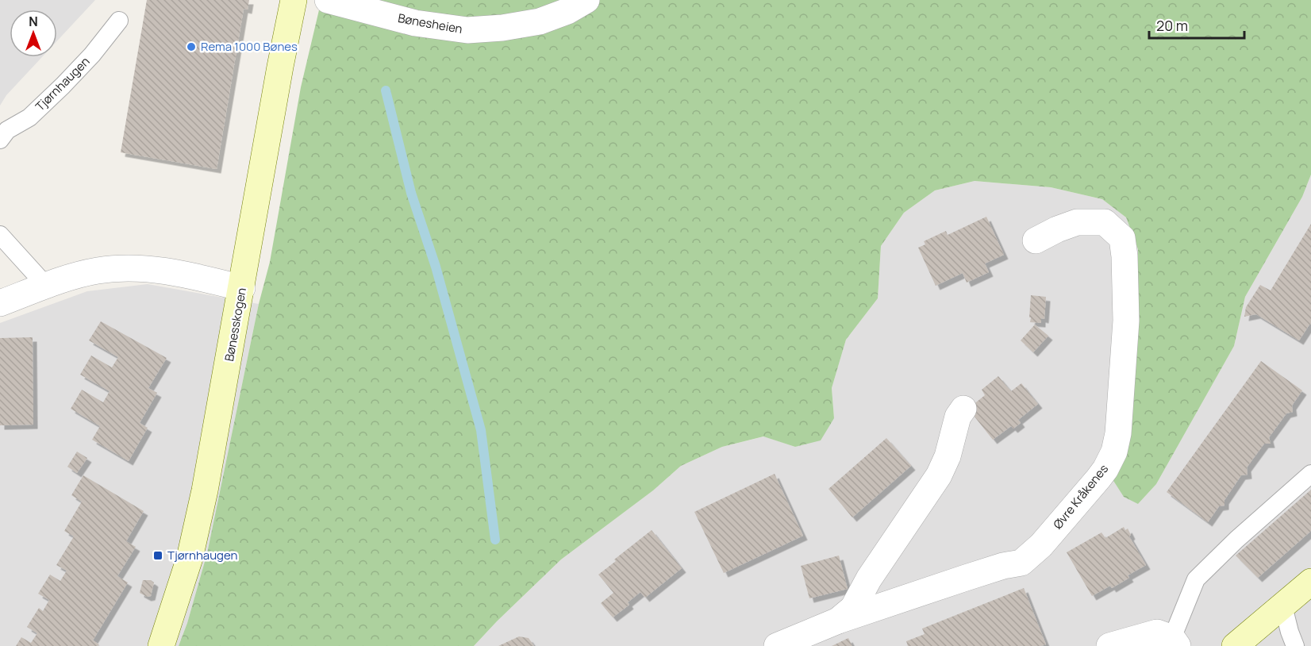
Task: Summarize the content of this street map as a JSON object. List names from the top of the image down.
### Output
{
  "streets": {
    "main road": ["Bønesskogen"],
    "street": ["Bønesheien", "Øvre Kråkenes"],
    "lane": ["Tjørnhaugen"]
  },
  "places": {
    "other": ["Rema 1000 Bønes"],
    "transit": ["Tjørnhaugen"]
  },
  "scale_bar": "20 m",
  "north": "top"
}
